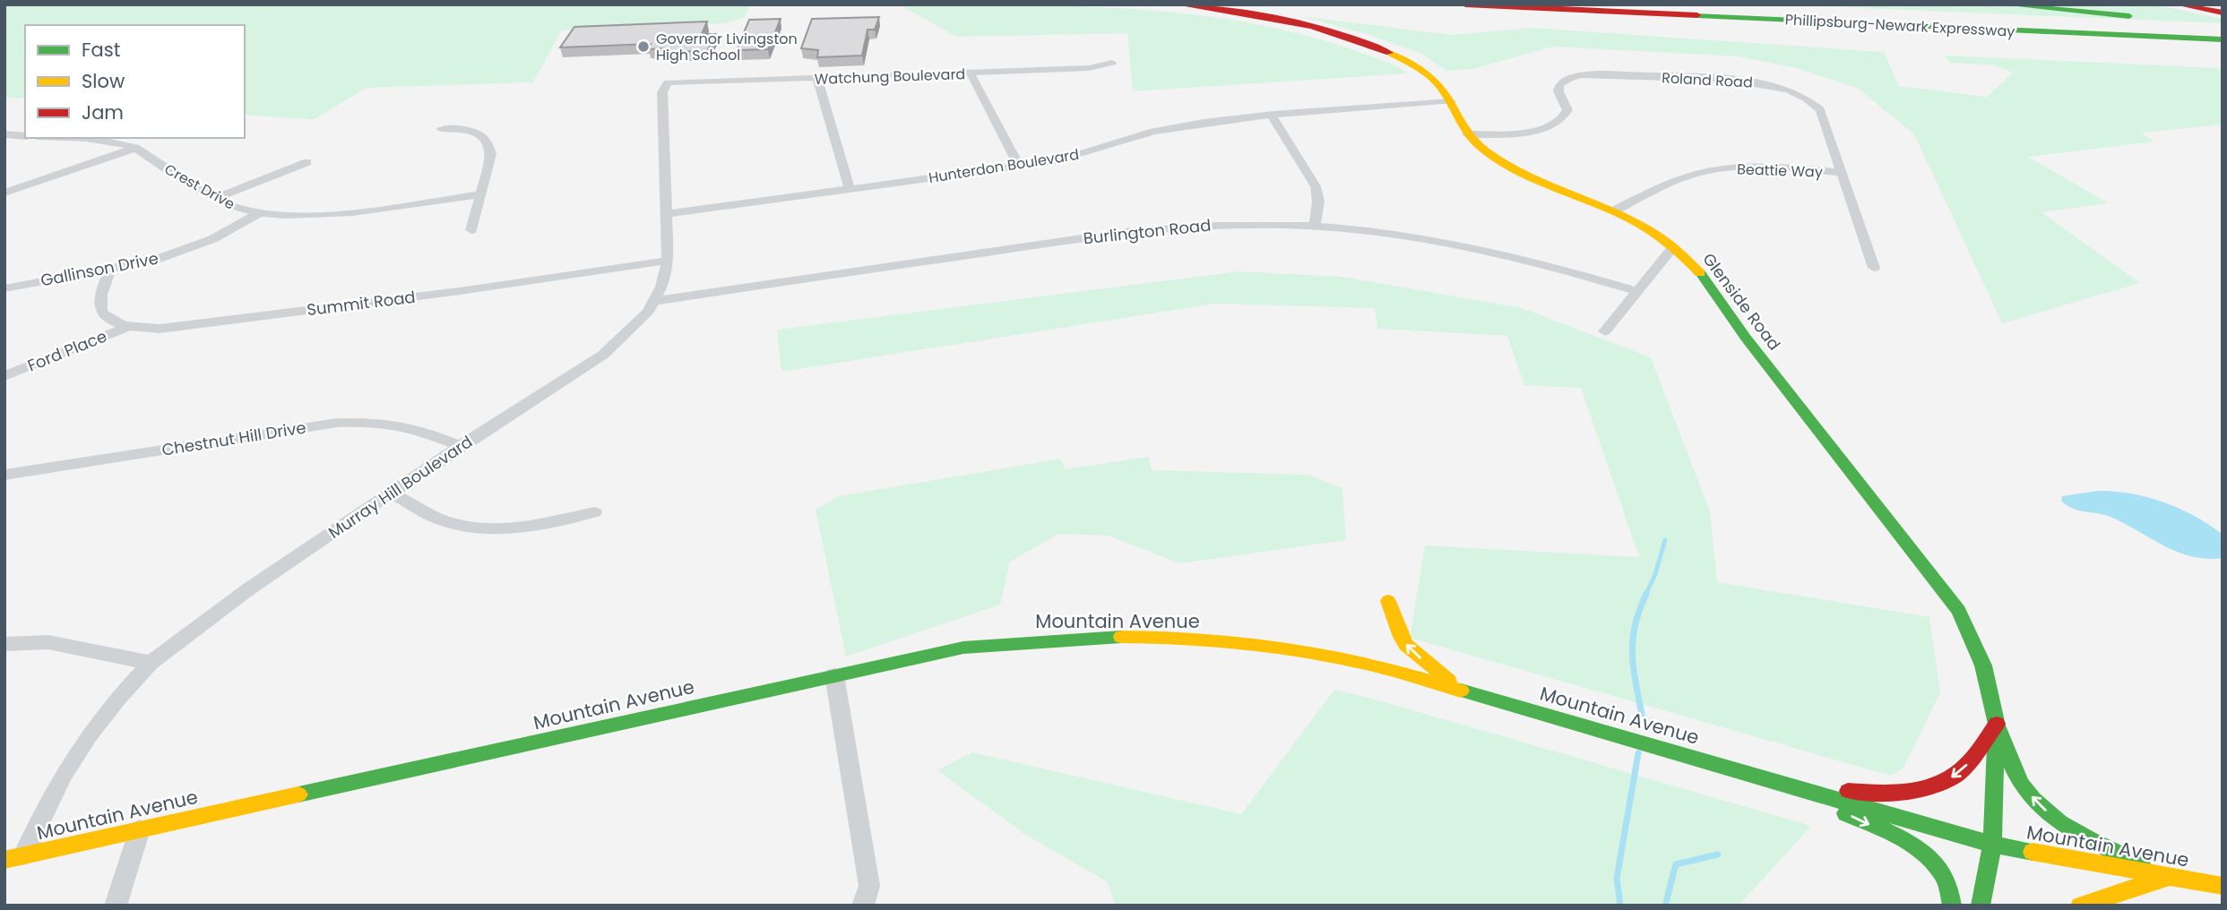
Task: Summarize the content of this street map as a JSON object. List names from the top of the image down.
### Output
{
  "streets": {
    "main road": ["Phillipsburg-Newark Expressway", "Glenside Road", "Mountain Avenue"],
    "street": [
      "Watchung Boulevard",
      "Roland Road",
      "Hunterdon Boulevard",
      "Beattie Way",
      "Crest Drive",
      "Burlington Road",
      "Gallinson Drive",
      "Summit Road",
      "Ford Place",
      "Chestnut Hill Drive",
      "Murray Hill Boulevard"
    ]
  },
  "crossings": [
    ["Watchung Boulevard", "Murray Hill Boulevard"],
    ["Roland Road", "Beattie Way"],
    ["Roland Road", "Glenside Road"],
    ["Hunterdon Boulevard", "Glenside Road"],
    ["Hunterdon Boulevard", "Murray Hill Boulevard"],
    ["Beattie Way", "Glenside Road"],
    ["Crest Drive", "Gallinson Drive"],
    ["Burlington Road", "Murray Hill Boulevard"],
    ["Gallinson Drive", "Summit Road"],
    ["Glenside Road", "Mountain Avenue"],
    ["Summit Road", "Ford Place"],
    ["Summit Road", "Murray Hill Boulevard"],
    ["Chestnut Hill Drive", "Murray Hill Boulevard"],
    ["Murray Hill Boulevard", "Mountain Avenue"]
  ],
  "places": ["Governor Livingston High School"],
  "legend": ["Fast", "Slow", "Jam"]
}
